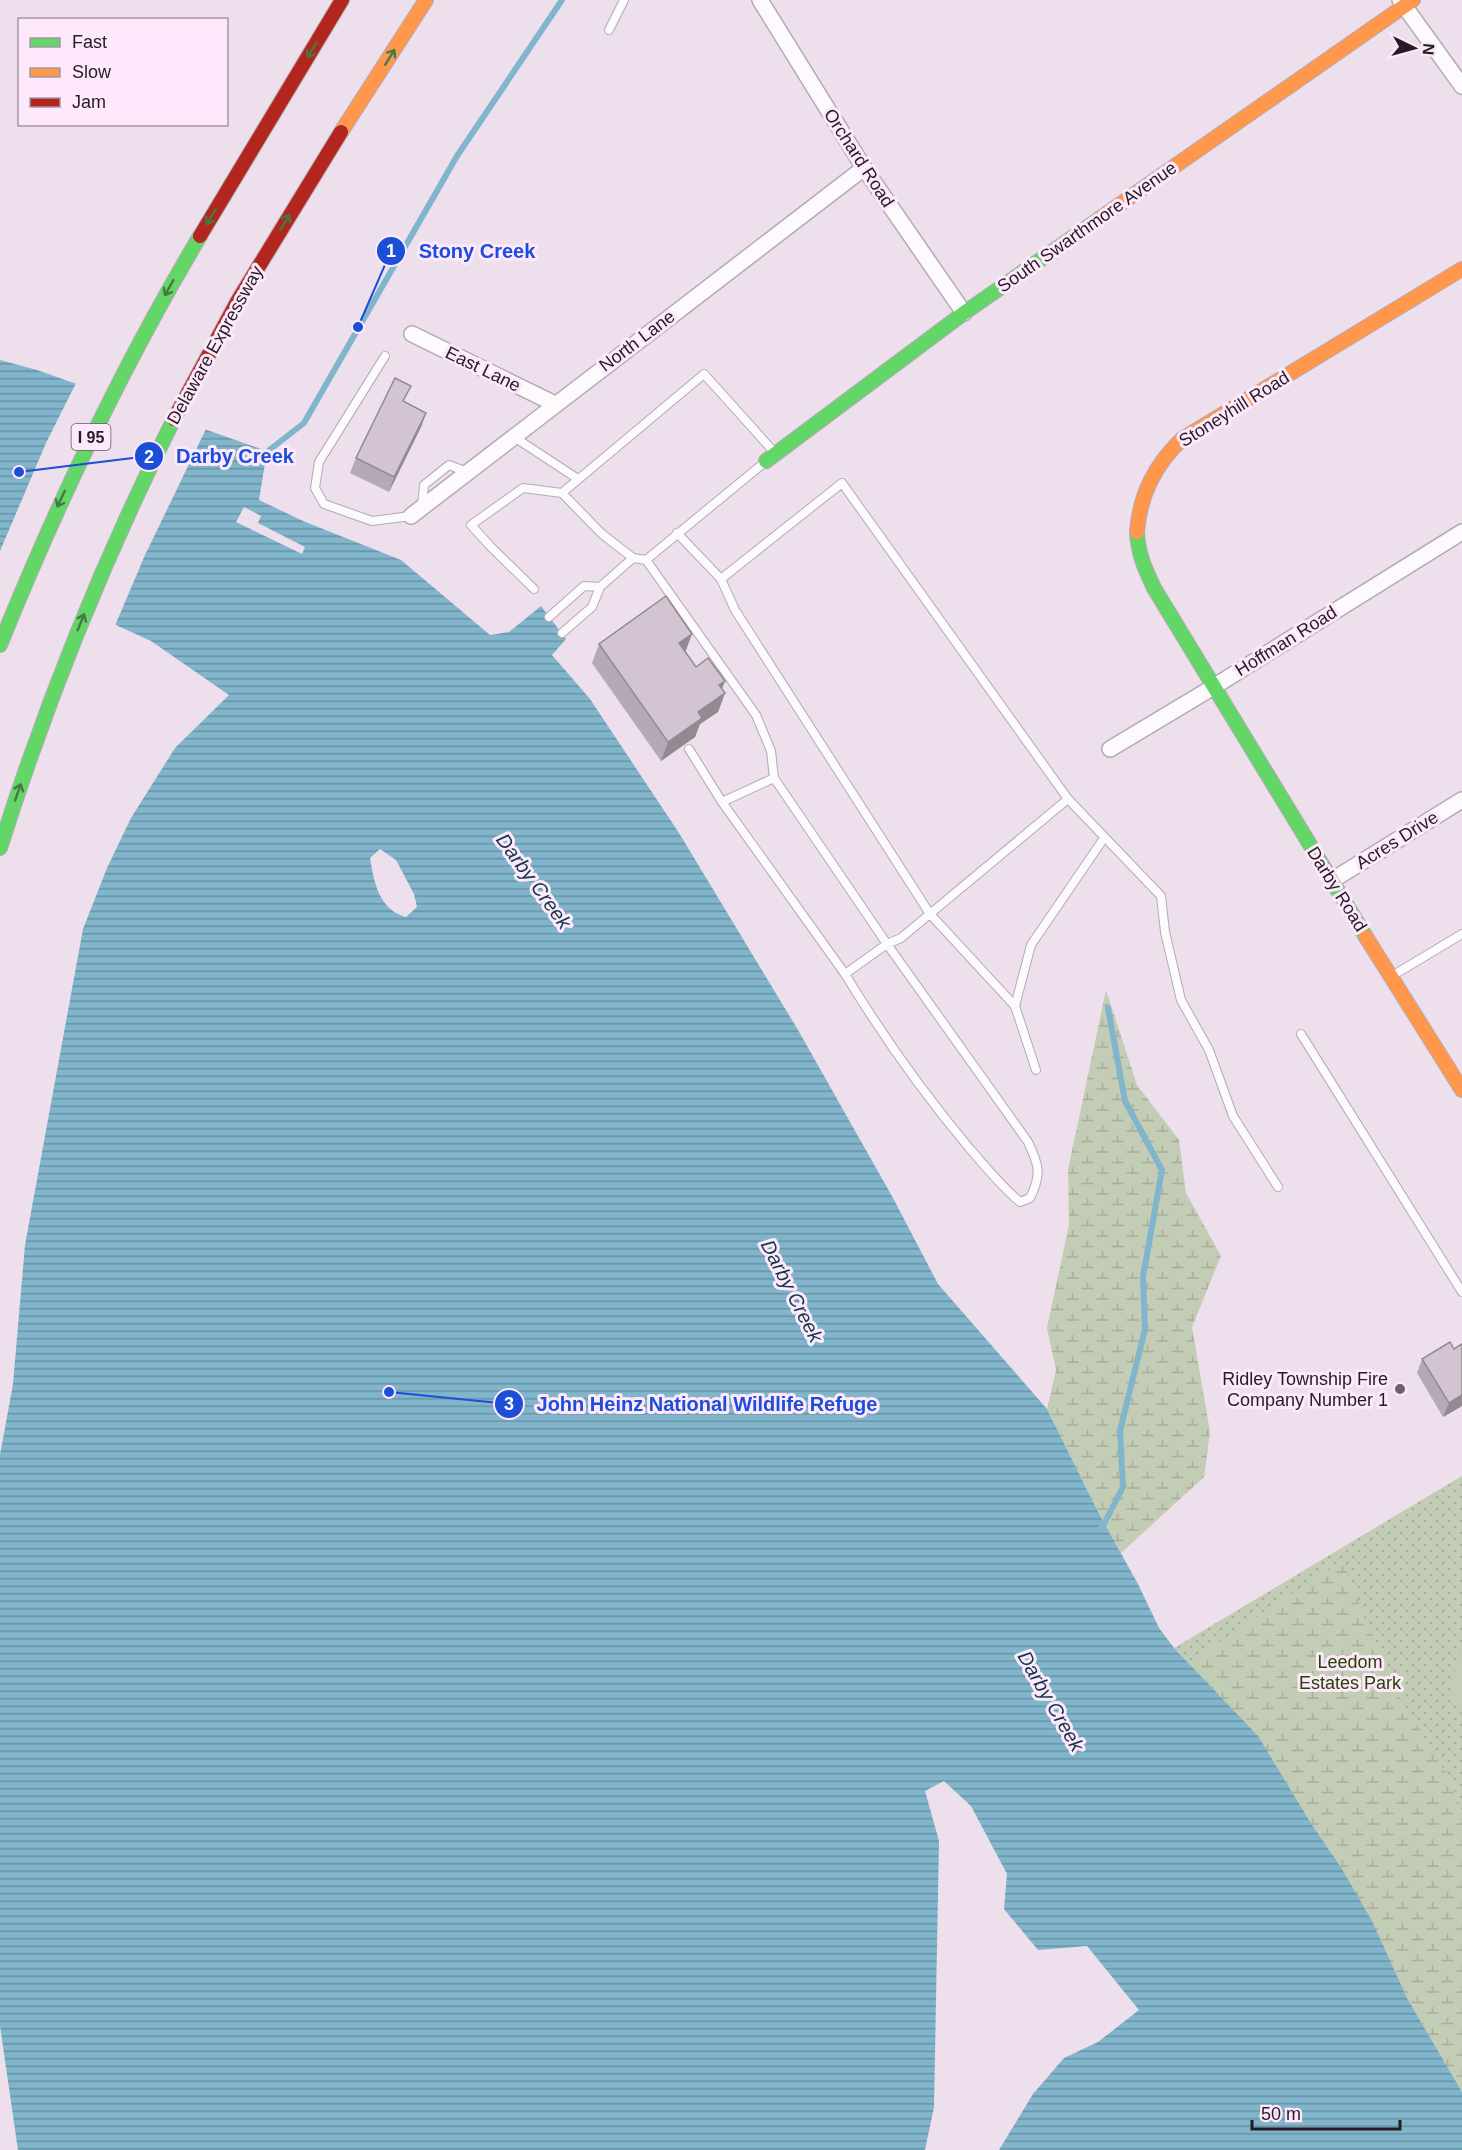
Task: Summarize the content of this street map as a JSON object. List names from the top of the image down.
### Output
{
  "streets": {
    "main road": [
      "South Swarthmore Avenue",
      "Delaware Expressway",
      "Stoneyhill Road",
      "I 95",
      "Darby Road"
    ],
    "street": [
      "Orchard Road",
      "North Lane",
      "East Lane",
      "Hoffman Road",
      "Acres Drive"
    ]
  },
  "crossings": [
    ["Orchard Road", "South Swarthmore Avenue"],
    ["Orchard Road", "North Lane"],
    ["North Lane", "East Lane"],
    ["Stoneyhill Road", "Hoffman Road"],
    ["Stoneyhill Road", "Darby Road"],
    ["Hoffman Road", "Darby Road"],
    ["Acres Drive", "Darby Road"]
  ],
  "water": ["Darby Creek"],
  "parks": ["Leedom Estates Park"],
  "places": [
    "Stony Creek",
    "Darby Creek",
    "Ridley Township Fire Company Number 1",
    "John Heinz National Wildlife Refuge"
  ],
  "legend": ["Fast", "Slow", "Jam"],
  "scale_bar": "50 m",
  "north": "right"
}
